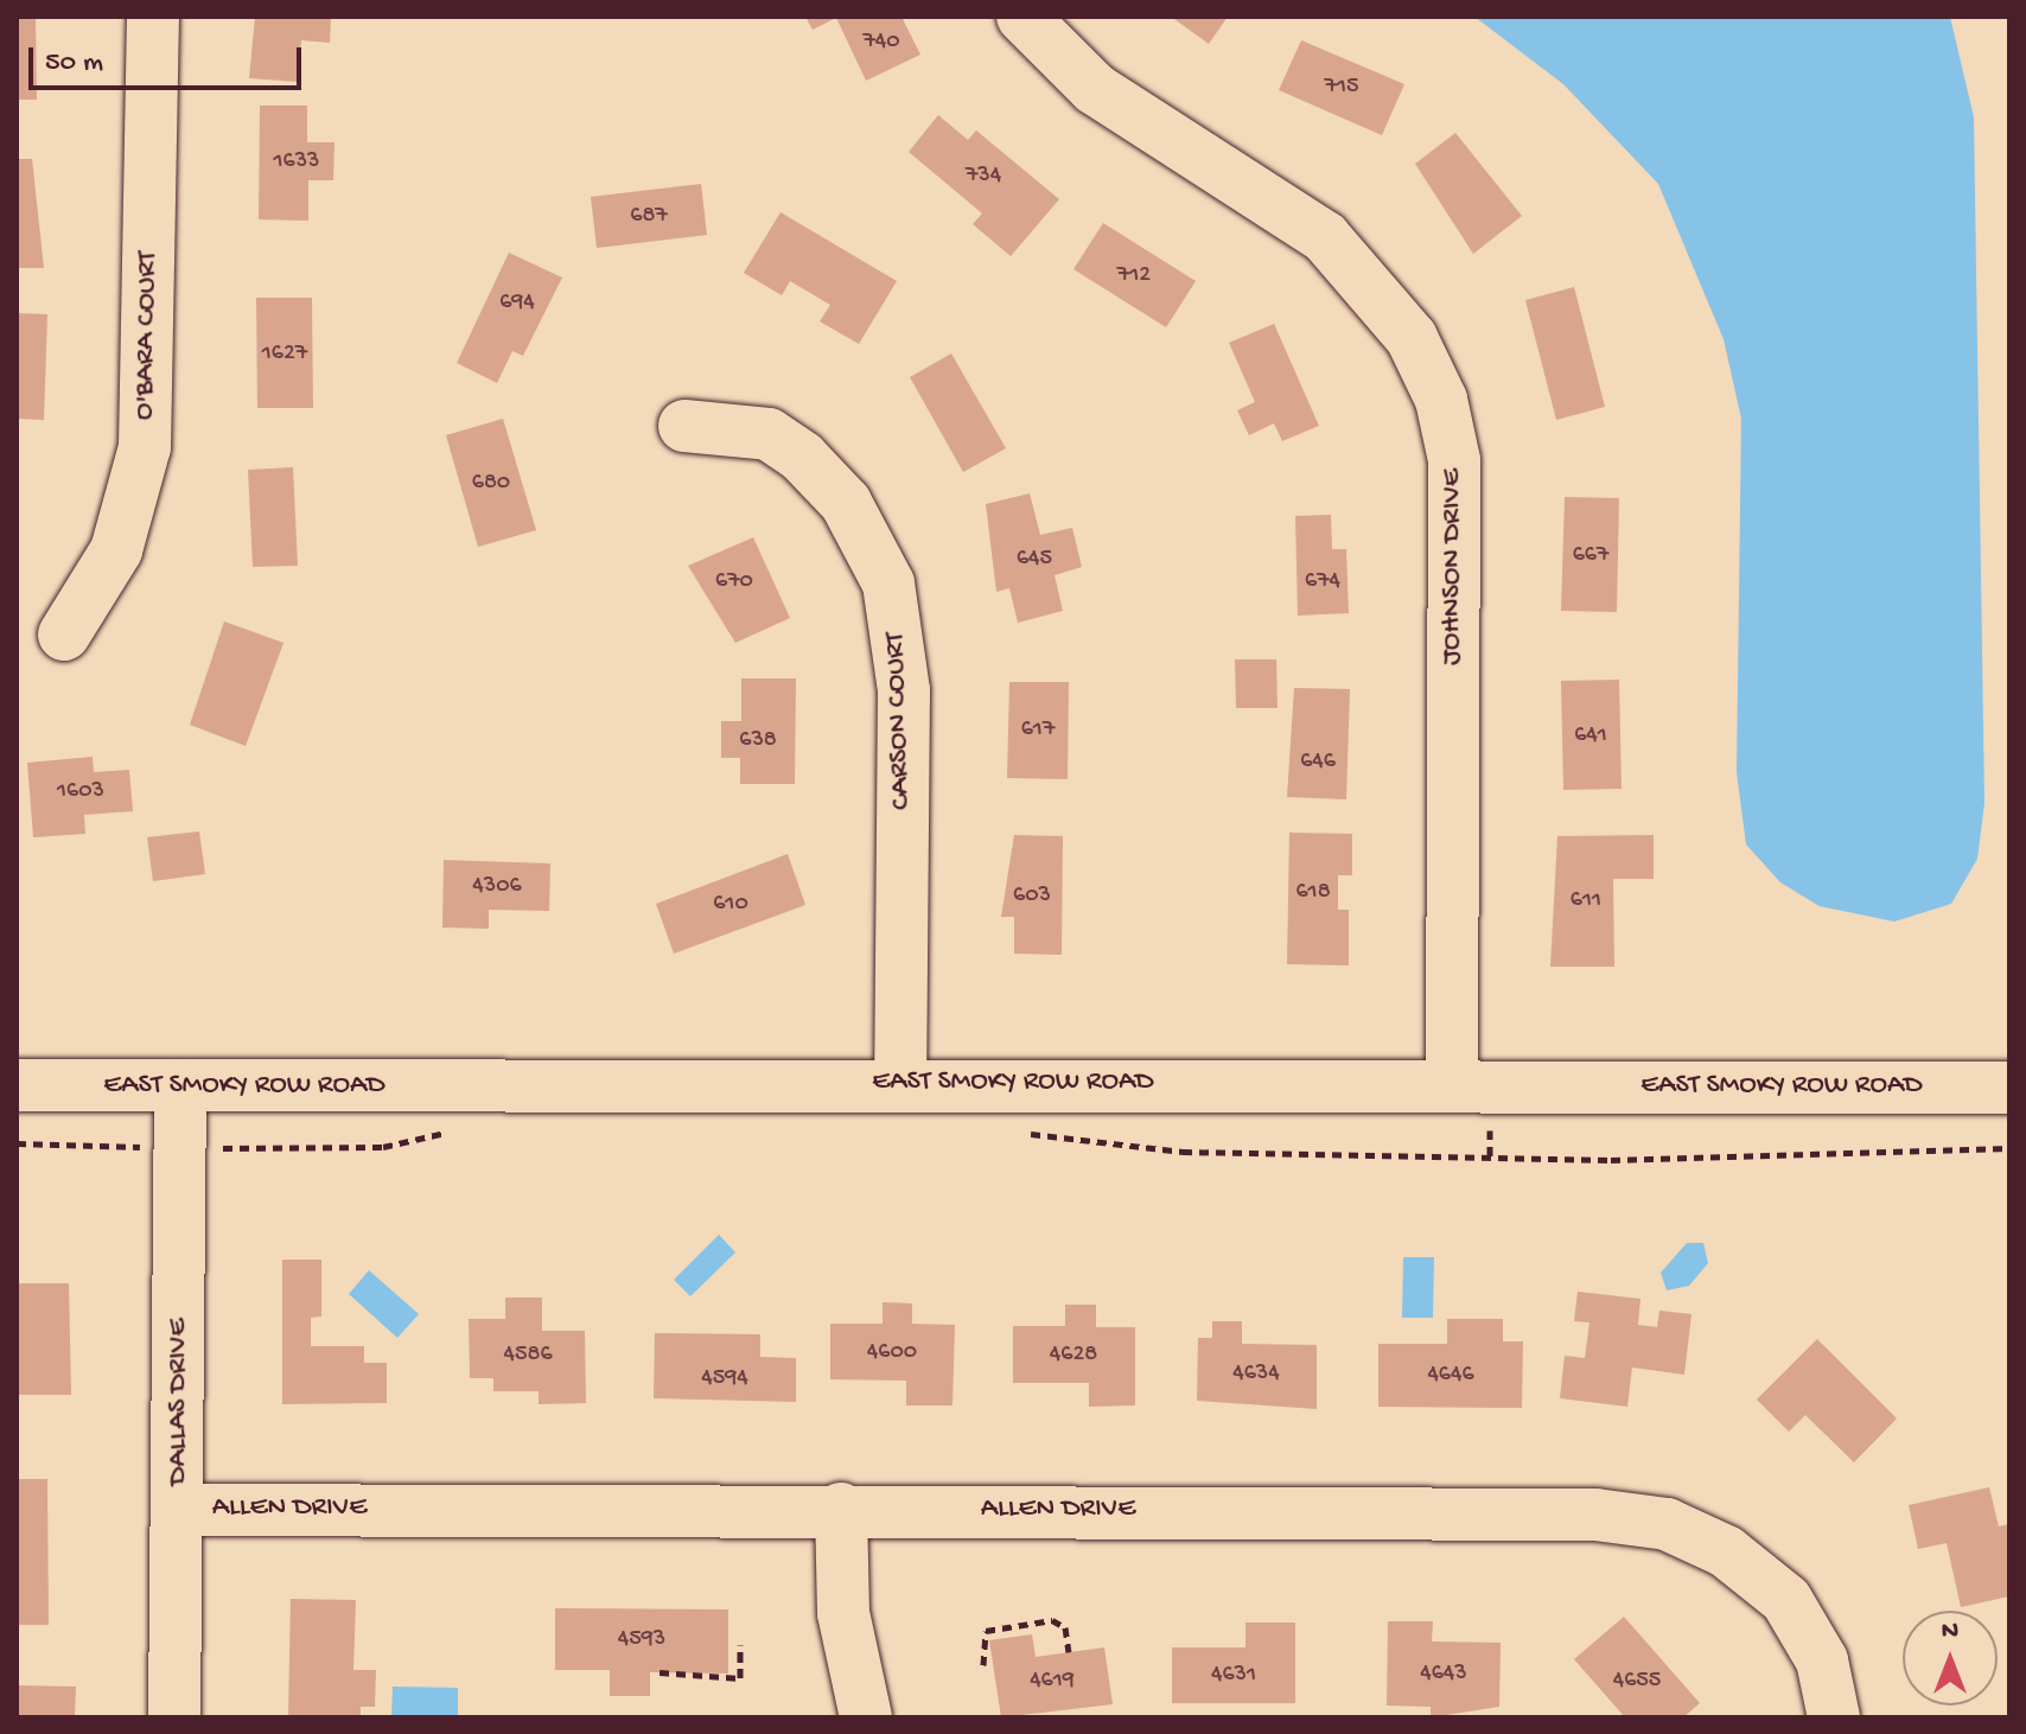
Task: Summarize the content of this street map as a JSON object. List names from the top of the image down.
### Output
{
  "streets": {
    "street": [
      "O'BARA COURT",
      "JOHNSON DRIVE",
      "CARSON COURT",
      "EAST SMOKY ROW ROAD",
      "DALLAS DRIVE",
      "ALLEN DRIVE"
    ]
  },
  "crossings": [
    ["JOHNSON DRIVE", "EAST SMOKY ROW ROAD"],
    ["CARSON COURT", "EAST SMOKY ROW ROAD"],
    ["EAST SMOKY ROW ROAD", "DALLAS DRIVE"],
    ["DALLAS DRIVE", "ALLEN DRIVE"]
  ],
  "house_numbers": [
    "740",
    "715",
    "1633",
    "734",
    "687",
    "712",
    "694",
    "1627",
    "680",
    "667",
    "645",
    "670",
    "674",
    "617",
    "641",
    "638",
    "646",
    "1603",
    "4306",
    "618",
    "603",
    "611",
    "610",
    "4600",
    "4586",
    "4628",
    "4634",
    "4646",
    "4594",
    "4593",
    "4643",
    "4631",
    "4619",
    "4655"
  ],
  "scale_bar": "50 m",
  "north": "top"
}
